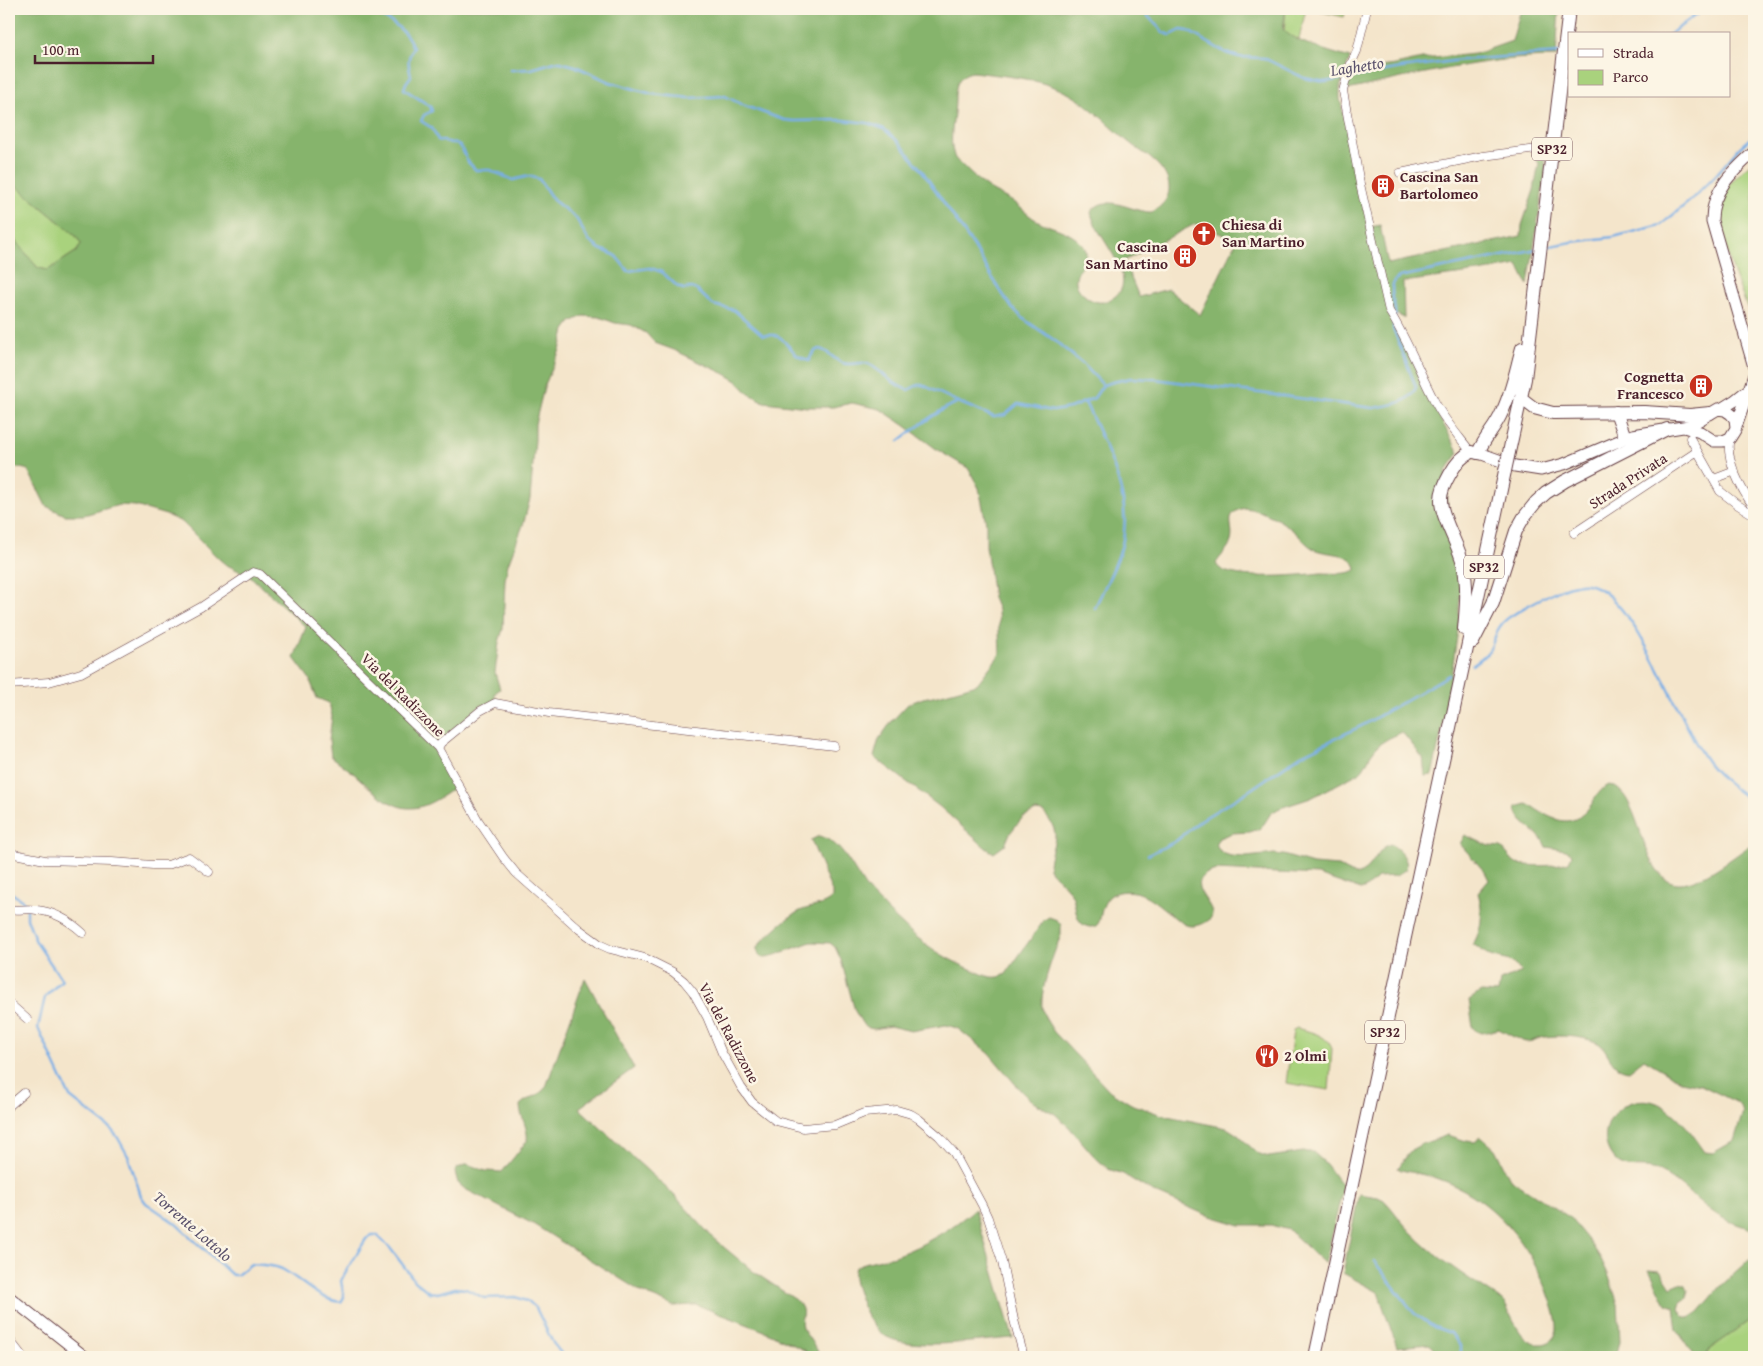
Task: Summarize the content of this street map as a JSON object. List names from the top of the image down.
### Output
{
  "streets": {
    "main road": ["SP32"],
    "street": ["Strada Privata", "Via del Radizzone"]
  },
  "water": ["Laghetto", "Torrente Lottolo"],
  "places": {
    "building": ["Cascina San Bartolomeo", "Cascina San Martino", "Cognetta Francesco"],
    "church": ["Chiesa di San Martino"],
    "restaurant": ["2 Olmi"]
  },
  "legend": ["Strada", "Parco"],
  "scale_bar": "100 m"
}
